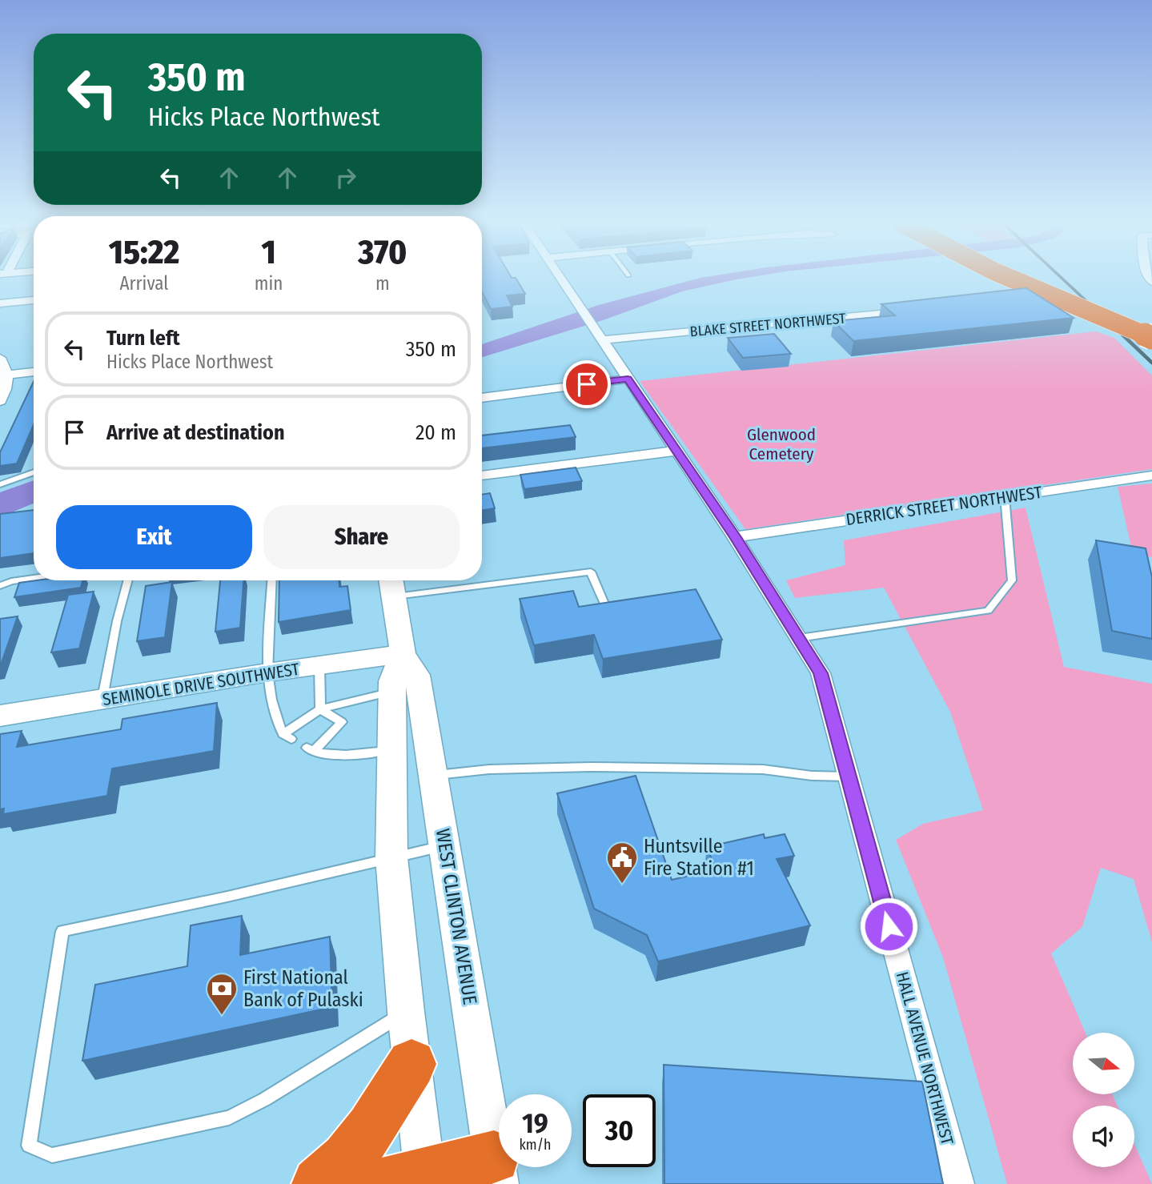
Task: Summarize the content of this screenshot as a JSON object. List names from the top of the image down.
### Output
{
  "streets": {
    "street": [
      "BLAKE STREET NORTHWEST",
      "DERRICK STREET NORTHWEST",
      "SEMINOLE DRIVE SOUTHWEST",
      "WEST CLINTON AVENUE",
      "HALL AVENUE NORTHWEST"
    ]
  },
  "crossings": [
    ["BLAKE STREET NORTHWEST", "HALL AVENUE NORTHWEST"],
    ["DERRICK STREET NORTHWEST", "HALL AVENUE NORTHWEST"],
    ["SEMINOLE DRIVE SOUTHWEST", "WEST CLINTON AVENUE"]
  ],
  "parks": ["Glenwood Cemetery"],
  "places": {
    "public building": ["Huntsville Fire Station #1"],
    "bank": ["First National Bank of Pulaski"]
  },
  "north": "right",
  "page": {
    "turn": ["350 m", "Hicks Place Northwest"],
    "eta": [
      "15:22",
      "Arrival",
      "1",
      "min",
      "370",
      "m"
    ],
    "list": [
      {
        "name": "Turn left",
        "note": "Hicks Place Northwest",
        "value": "350 m"
      },
      {
        "name": "Arrive at destination",
        "value": "20 m"
      }
    ],
    "buttons": ["Exit", "Share"],
    "speed": "19 km/h",
    "limit": "30"
  }
}
